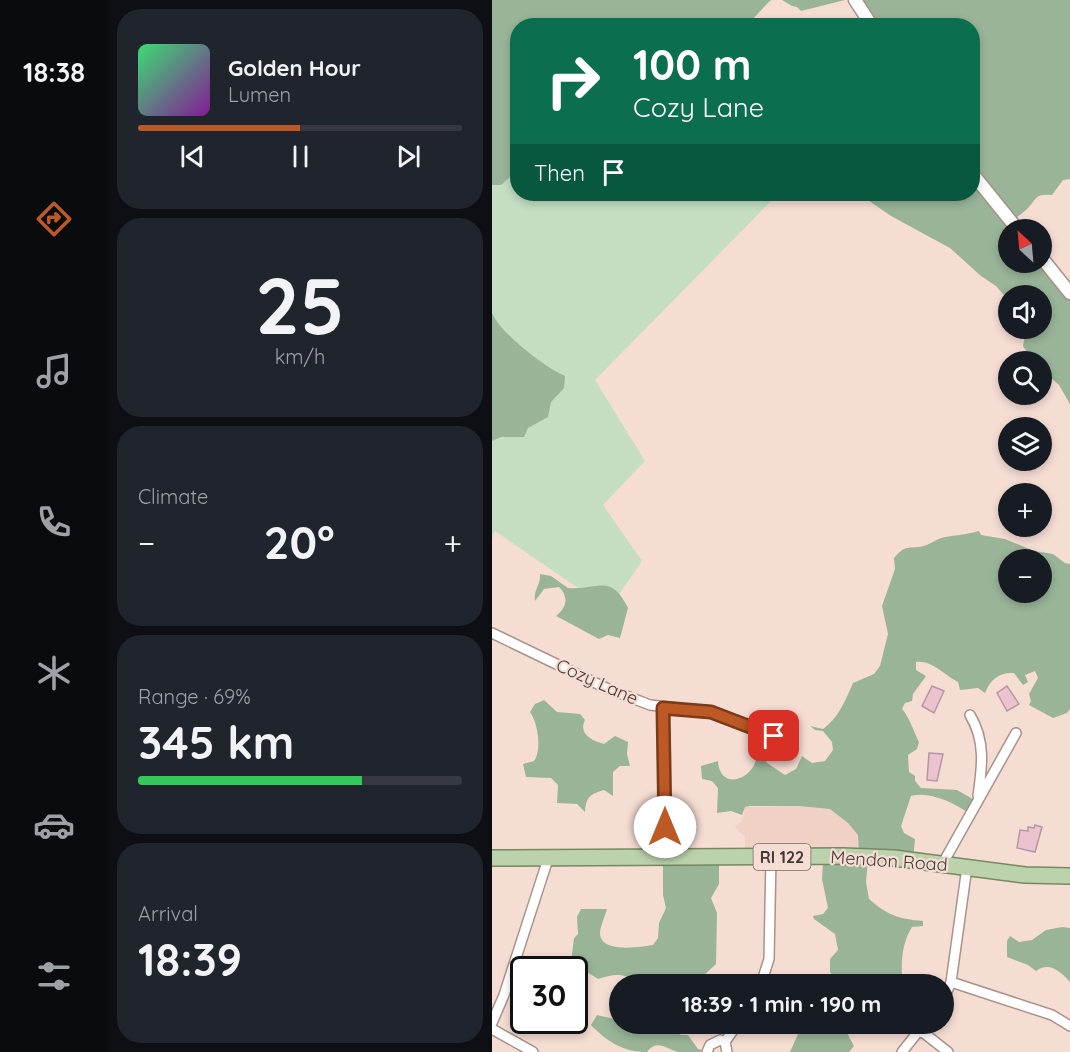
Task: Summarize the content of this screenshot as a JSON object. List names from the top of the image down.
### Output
{
  "streets": {
    "main road": ["RI 122", "Mendon Road"],
    "street": ["Cozy Lane"]
  },
  "north": "top left",
  "page": {
    "tabs": "18:38",
    "turn": ["100 m", "Cozy Lane"],
    "song": ["Golden Hour", "Lumen"],
    "then": "Then",
    "tile": [
      ["25", "km/h"],
      "Climate",
      ["Range · 69%", "345 km"],
      ["Arrival", "18:39"]
    ],
    "map_buttons": ["+", "−"],
    "heat": ["−", "20°", "+"],
    "limit": "30",
    "trip": "18:39 · 1 min · 190 m"
  }
}
